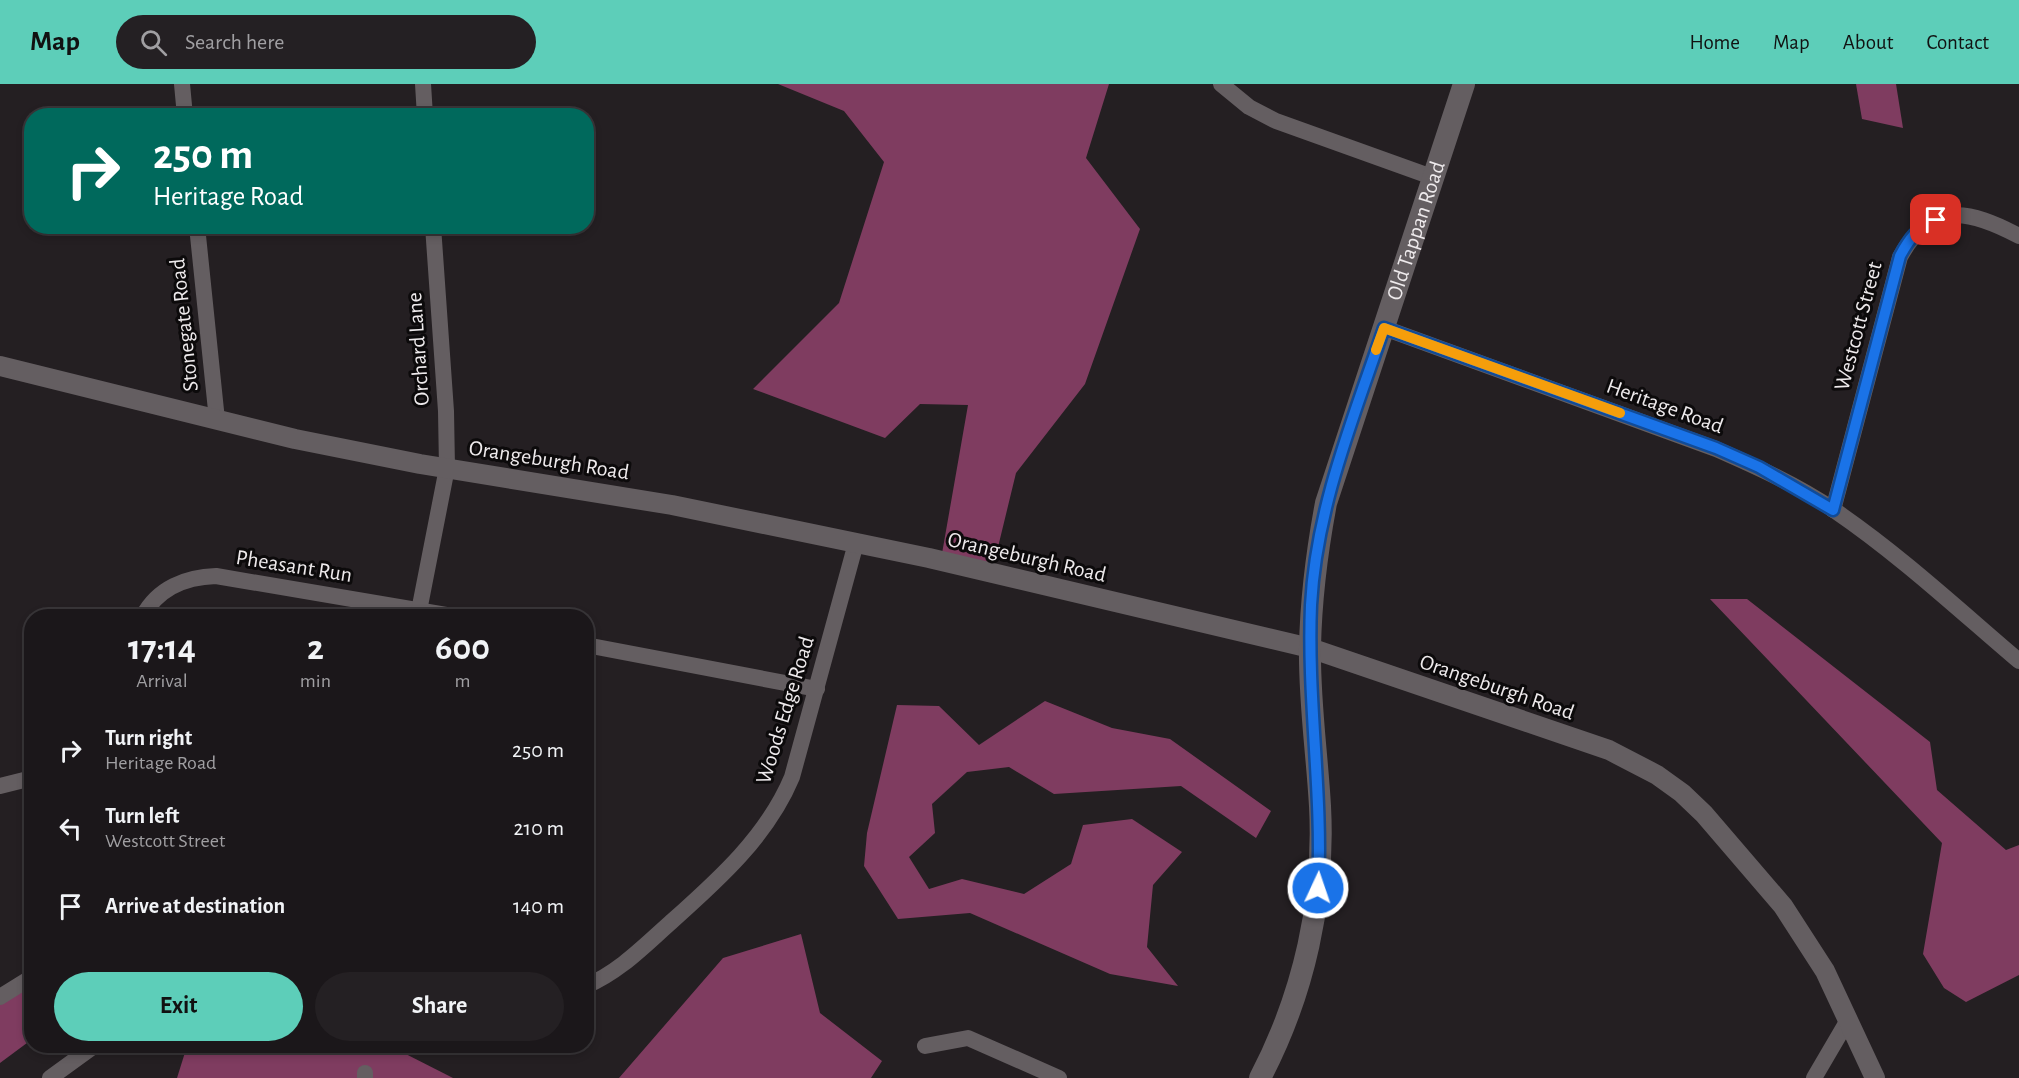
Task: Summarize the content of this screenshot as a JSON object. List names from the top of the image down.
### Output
{
  "streets": {
    "main road": ["Old Tappan Road"],
    "street": [
      "Stonegate Road",
      "Westcott Street",
      "Orchard Lane",
      "Heritage Road",
      "Orangeburgh Road",
      "Pheasant Run",
      "Woods Edge Road"
    ]
  },
  "crossings": [
    ["Old Tappan Road", "Heritage Road"],
    ["Old Tappan Road", "Orangeburgh Road"],
    ["Stonegate Road", "Orangeburgh Road"],
    ["Westcott Street", "Heritage Road"],
    ["Orchard Lane", "Orangeburgh Road"],
    ["Orangeburgh Road", "Woods Edge Road"]
  ],
  "page": {
    "header": "Map",
    "search": "Search here",
    "nav": [
      "Home",
      "Map",
      "About",
      "Contact"
    ],
    "turn": ["250 m", "Heritage Road"],
    "eta": [
      "17:14",
      "Arrival",
      "2",
      "min",
      "600",
      "m"
    ],
    "list": [
      {
        "name": "Turn right",
        "note": "Heritage Road",
        "value": "250 m"
      },
      {
        "name": "Turn left",
        "note": "Westcott Street",
        "value": "210 m"
      },
      {
        "name": "Arrive at destination",
        "value": "140 m"
      }
    ],
    "buttons": ["Exit", "Share"]
  }
}
